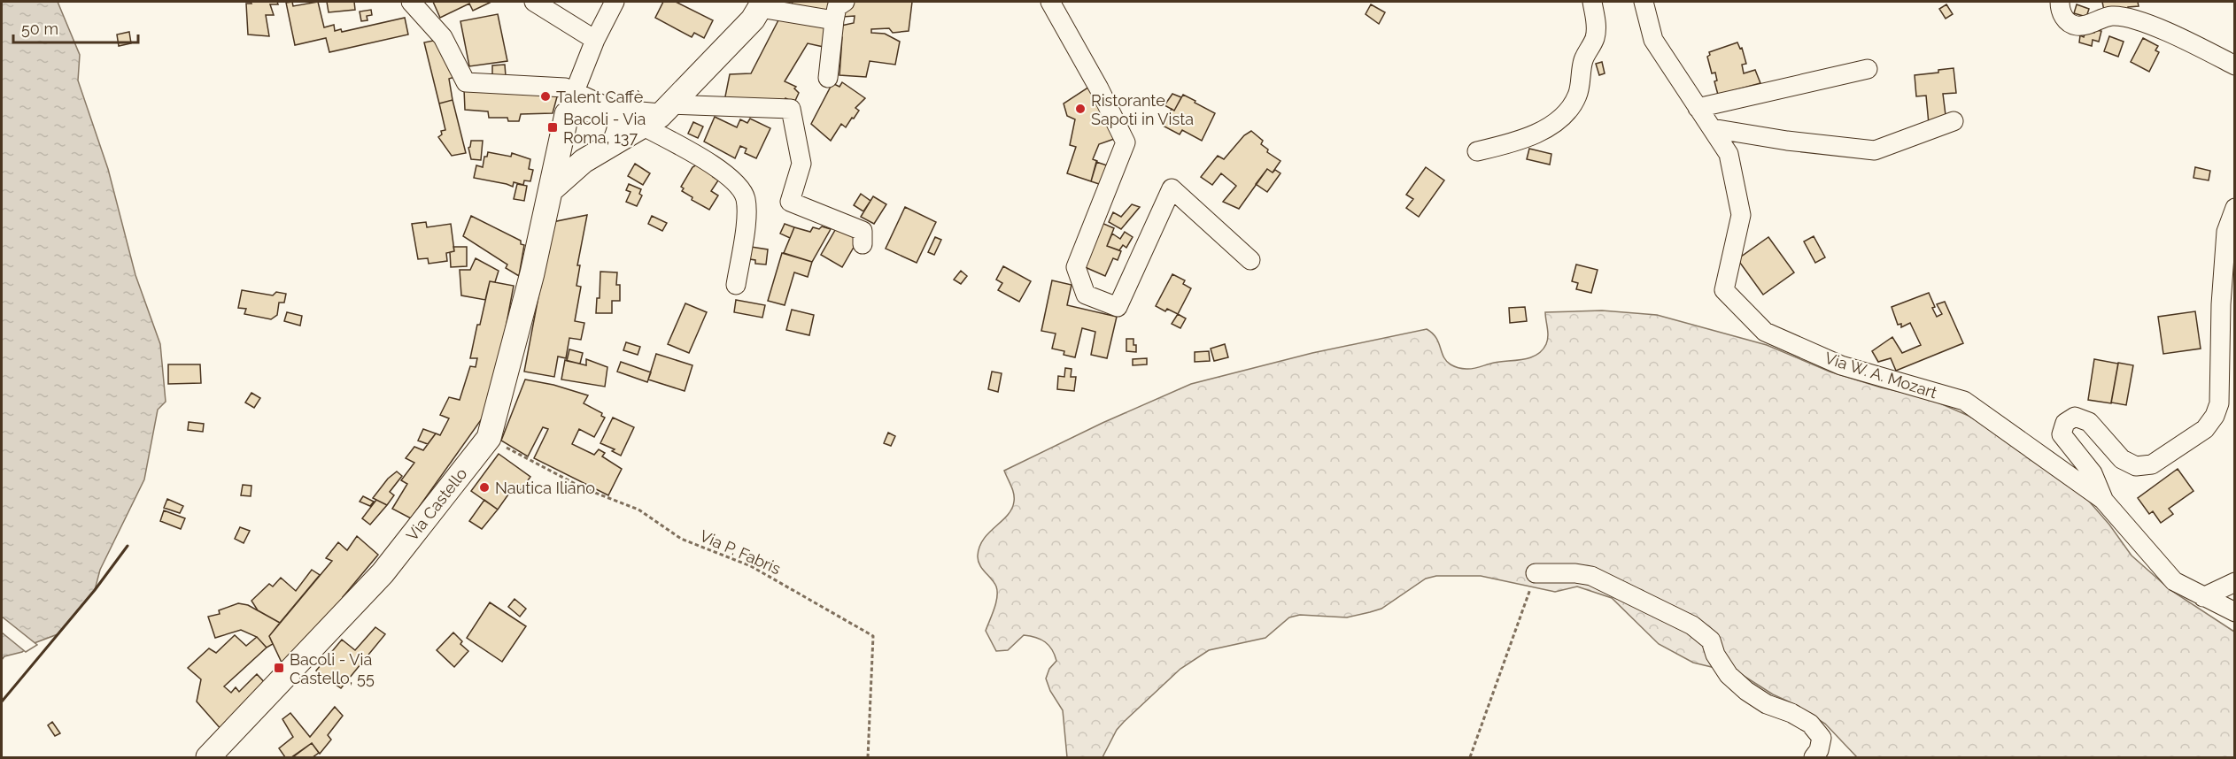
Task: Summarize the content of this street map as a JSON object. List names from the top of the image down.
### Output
{
  "streets": {
    "main road": ["Via Castello"],
    "street": ["Via W. A. Mozart"],
    "path": ["Via P. Fabris"]
  },
  "crossings": [
    ["Via Castello", "Via P. Fabris"]
  ],
  "places": {
    "other": ["Talent Caffè", "Ristorante Sapoti in Vista", "Nautica Iliano"],
    "transit": ["Bacoli - Via Roma, 137", "Bacoli - Via Castello, 55"]
  },
  "scale_bar": "50 m"
}
